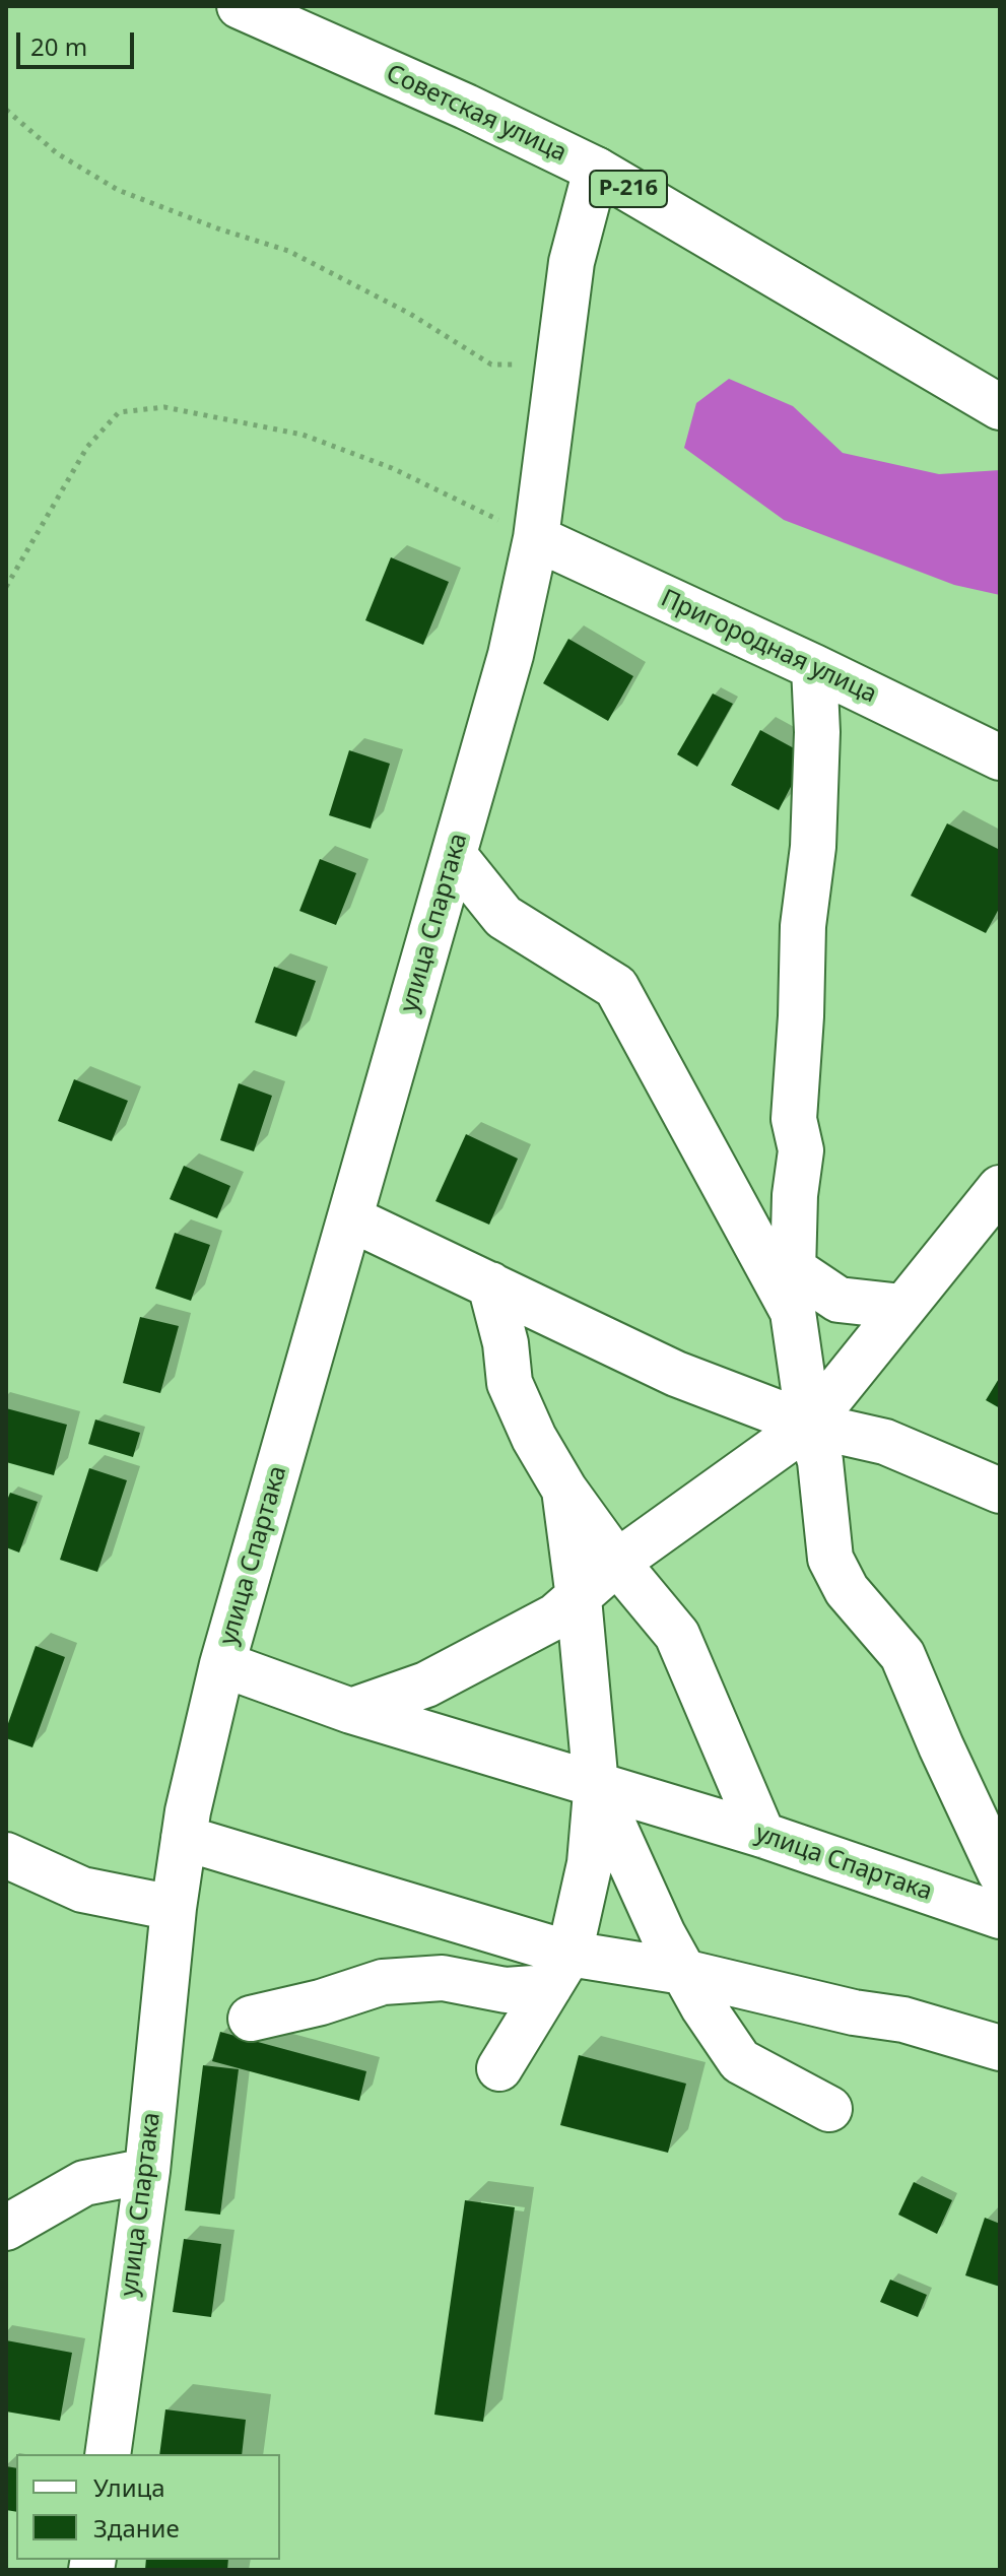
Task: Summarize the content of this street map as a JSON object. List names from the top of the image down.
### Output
{
  "streets": {
    "main road": [
      "Советская улица",
      "Р-216",
      "Пригородная улица",
      "улица Спартака"
    ]
  },
  "crossings": [
    ["Советская улица", "улица Спартака"],
    ["Пригородная улица", "улица Спартака"]
  ],
  "legend": ["Улица", "Здание"],
  "scale_bar": "20 m"
}
